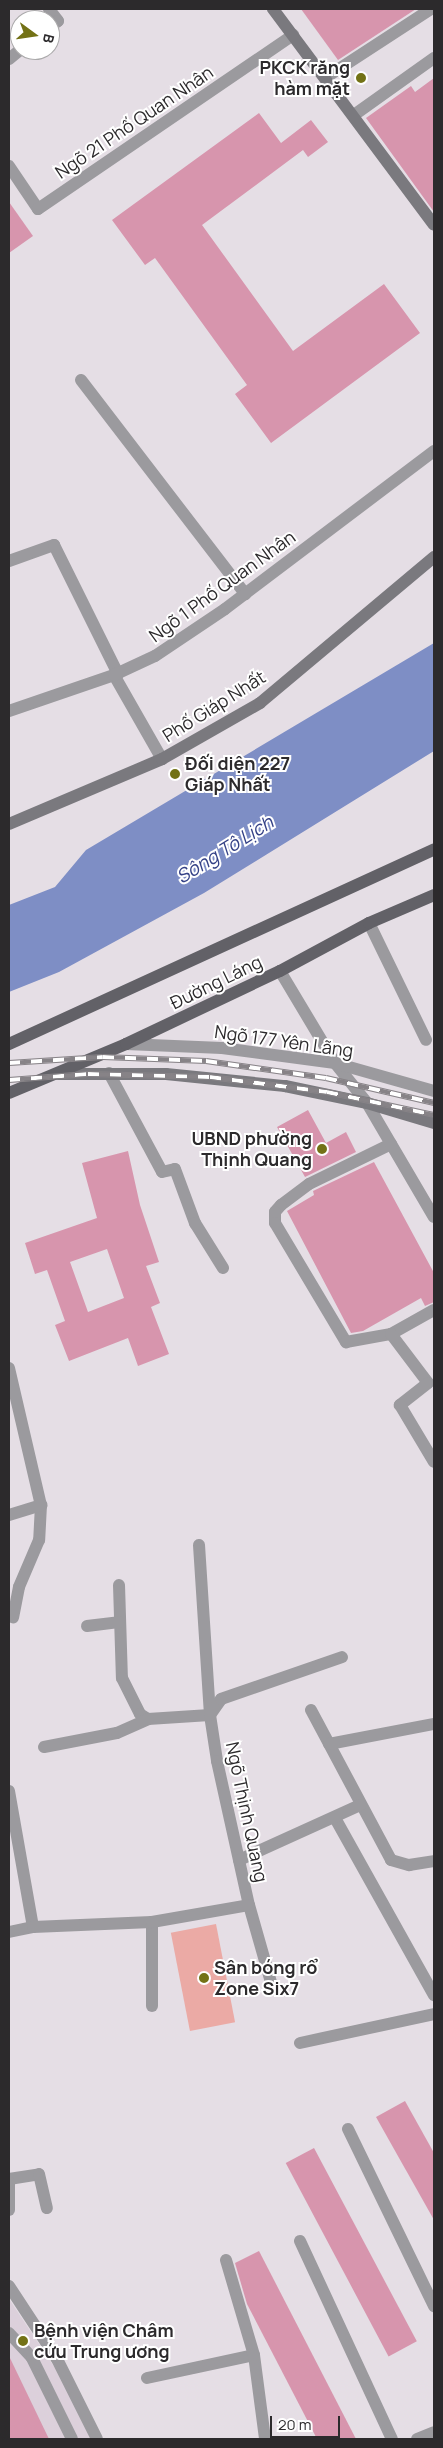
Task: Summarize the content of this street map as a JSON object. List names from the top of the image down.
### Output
{
  "streets": {
    "main road": ["Phố Giáp Nhất", "Đường Láng"],
    "street": [
      "Ngõ 21 Phố Quan Nhân",
      "Ngõ 1 Phố Quan Nhân",
      "Ngõ 177 Yên Lãng",
      "Ngõ Thịnh Quang"
    ]
  },
  "crossings": [
    ["Đường Láng", "Ngõ 177 Yên Lãng"]
  ],
  "water": ["Sông Tô Lịch"],
  "places": [
    "PKCK răng hàm mặt",
    "Đối diện 227 Giáp Nhất",
    "UBND phường Thịnh Quang",
    "Sân bóng rổ Zone Six7",
    "Bệnh viện Châm cứu Trung ương"
  ],
  "scale_bar": "20 m",
  "north": "right"
}
